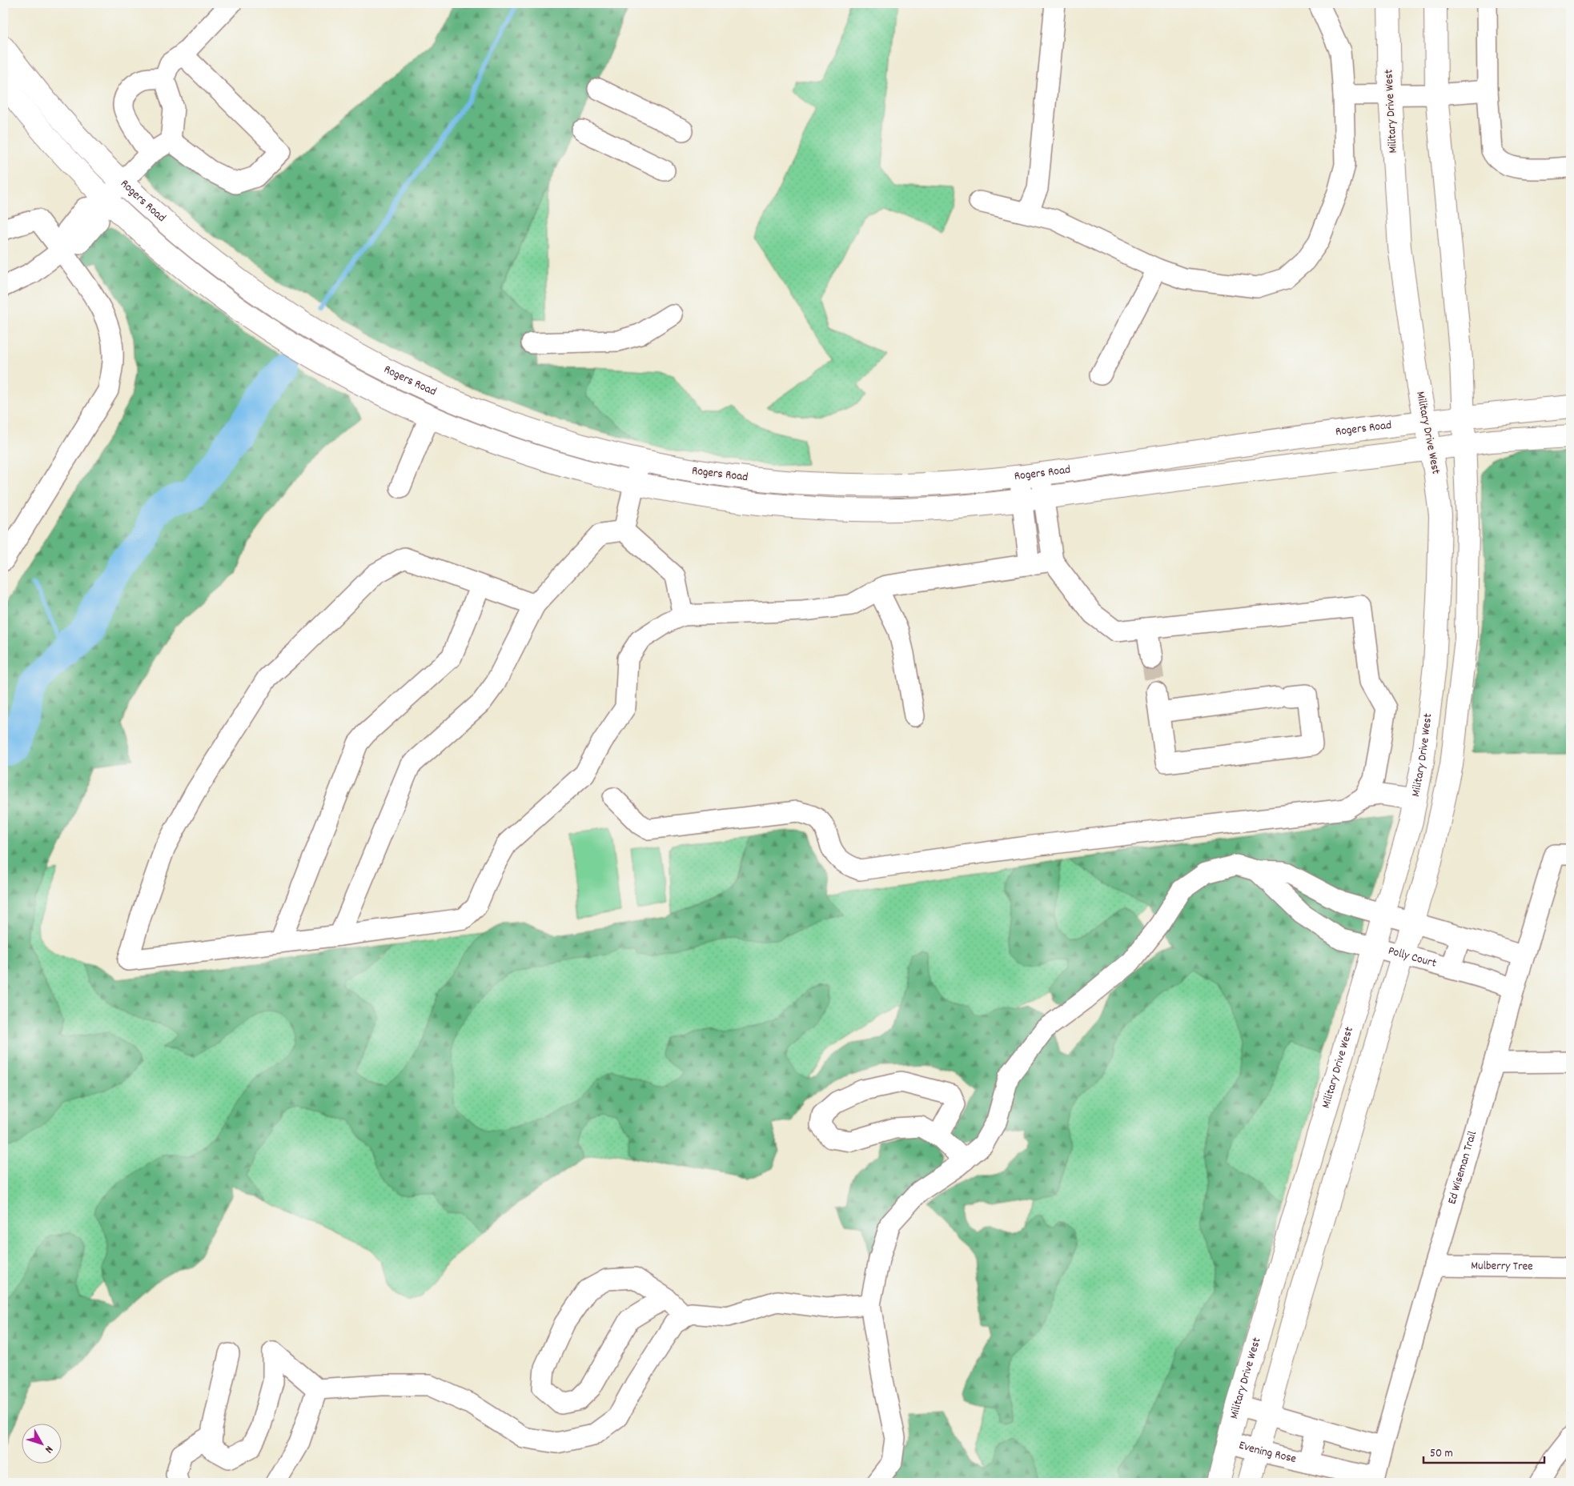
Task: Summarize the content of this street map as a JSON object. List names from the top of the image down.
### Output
{
  "streets": {
    "main road": ["Military Drive West", "Rogers Road"],
    "street": [
      "Polly Court",
      "Ed Wiseman Trail",
      "Mulberry Tree",
      "Evening Rose"
    ]
  },
  "crossings": [
    ["Military Drive West", "Rogers Road"],
    ["Military Drive West", "Polly Court"],
    ["Military Drive West", "Evening Rose"],
    ["Polly Court", "Ed Wiseman Trail"],
    ["Ed Wiseman Trail", "Mulberry Tree"],
    ["Ed Wiseman Trail", "Evening Rose"]
  ],
  "scale_bar": "50 m",
  "north": "bottom right"
}
